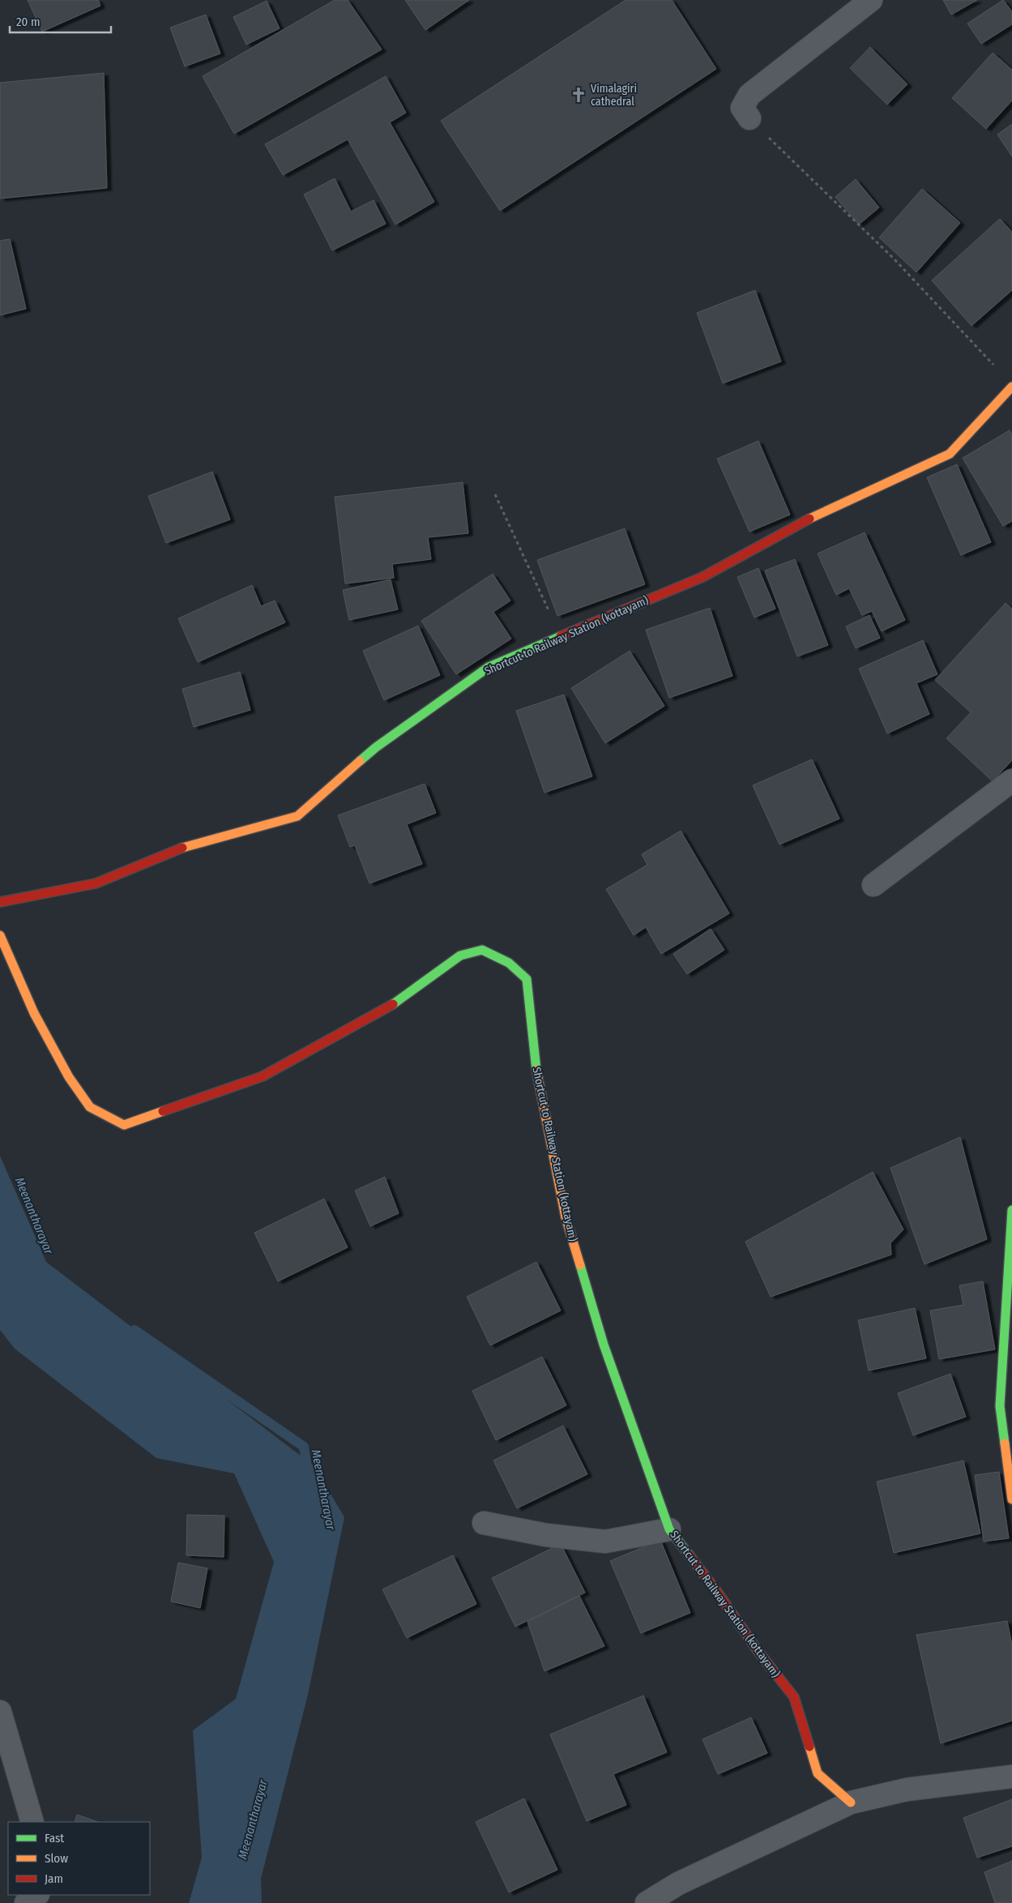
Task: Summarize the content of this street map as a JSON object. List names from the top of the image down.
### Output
{
  "streets": {
    "street": ["Shortcut to Railway Station (kottayam)"]
  },
  "water": ["Meenantharayar"],
  "places": {
    "church": ["Vimalagiri cathedral"]
  },
  "legend": ["Fast", "Slow", "Jam"],
  "scale_bar": "20 m"
}
